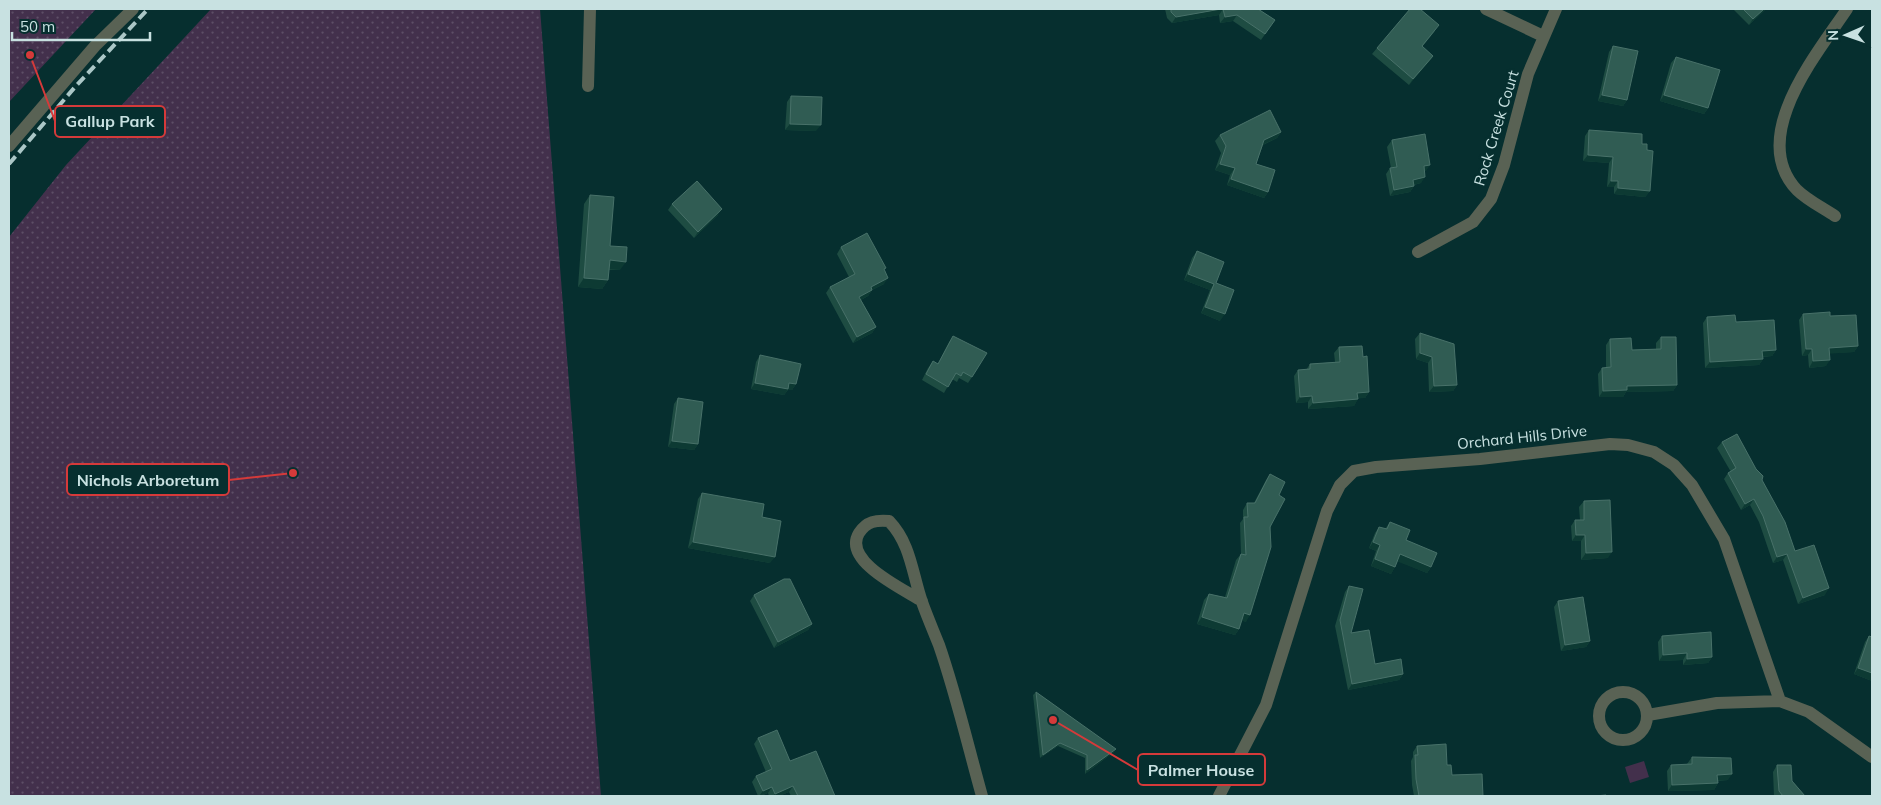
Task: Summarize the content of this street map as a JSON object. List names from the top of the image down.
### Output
{
  "streets": {
    "street": ["Rock Creek Court", "Orchard Hills Drive"]
  },
  "places": ["Gallup Park", "Nichols Arboretum", "Palmer House"],
  "scale_bar": "50 m",
  "north": "left"
}
